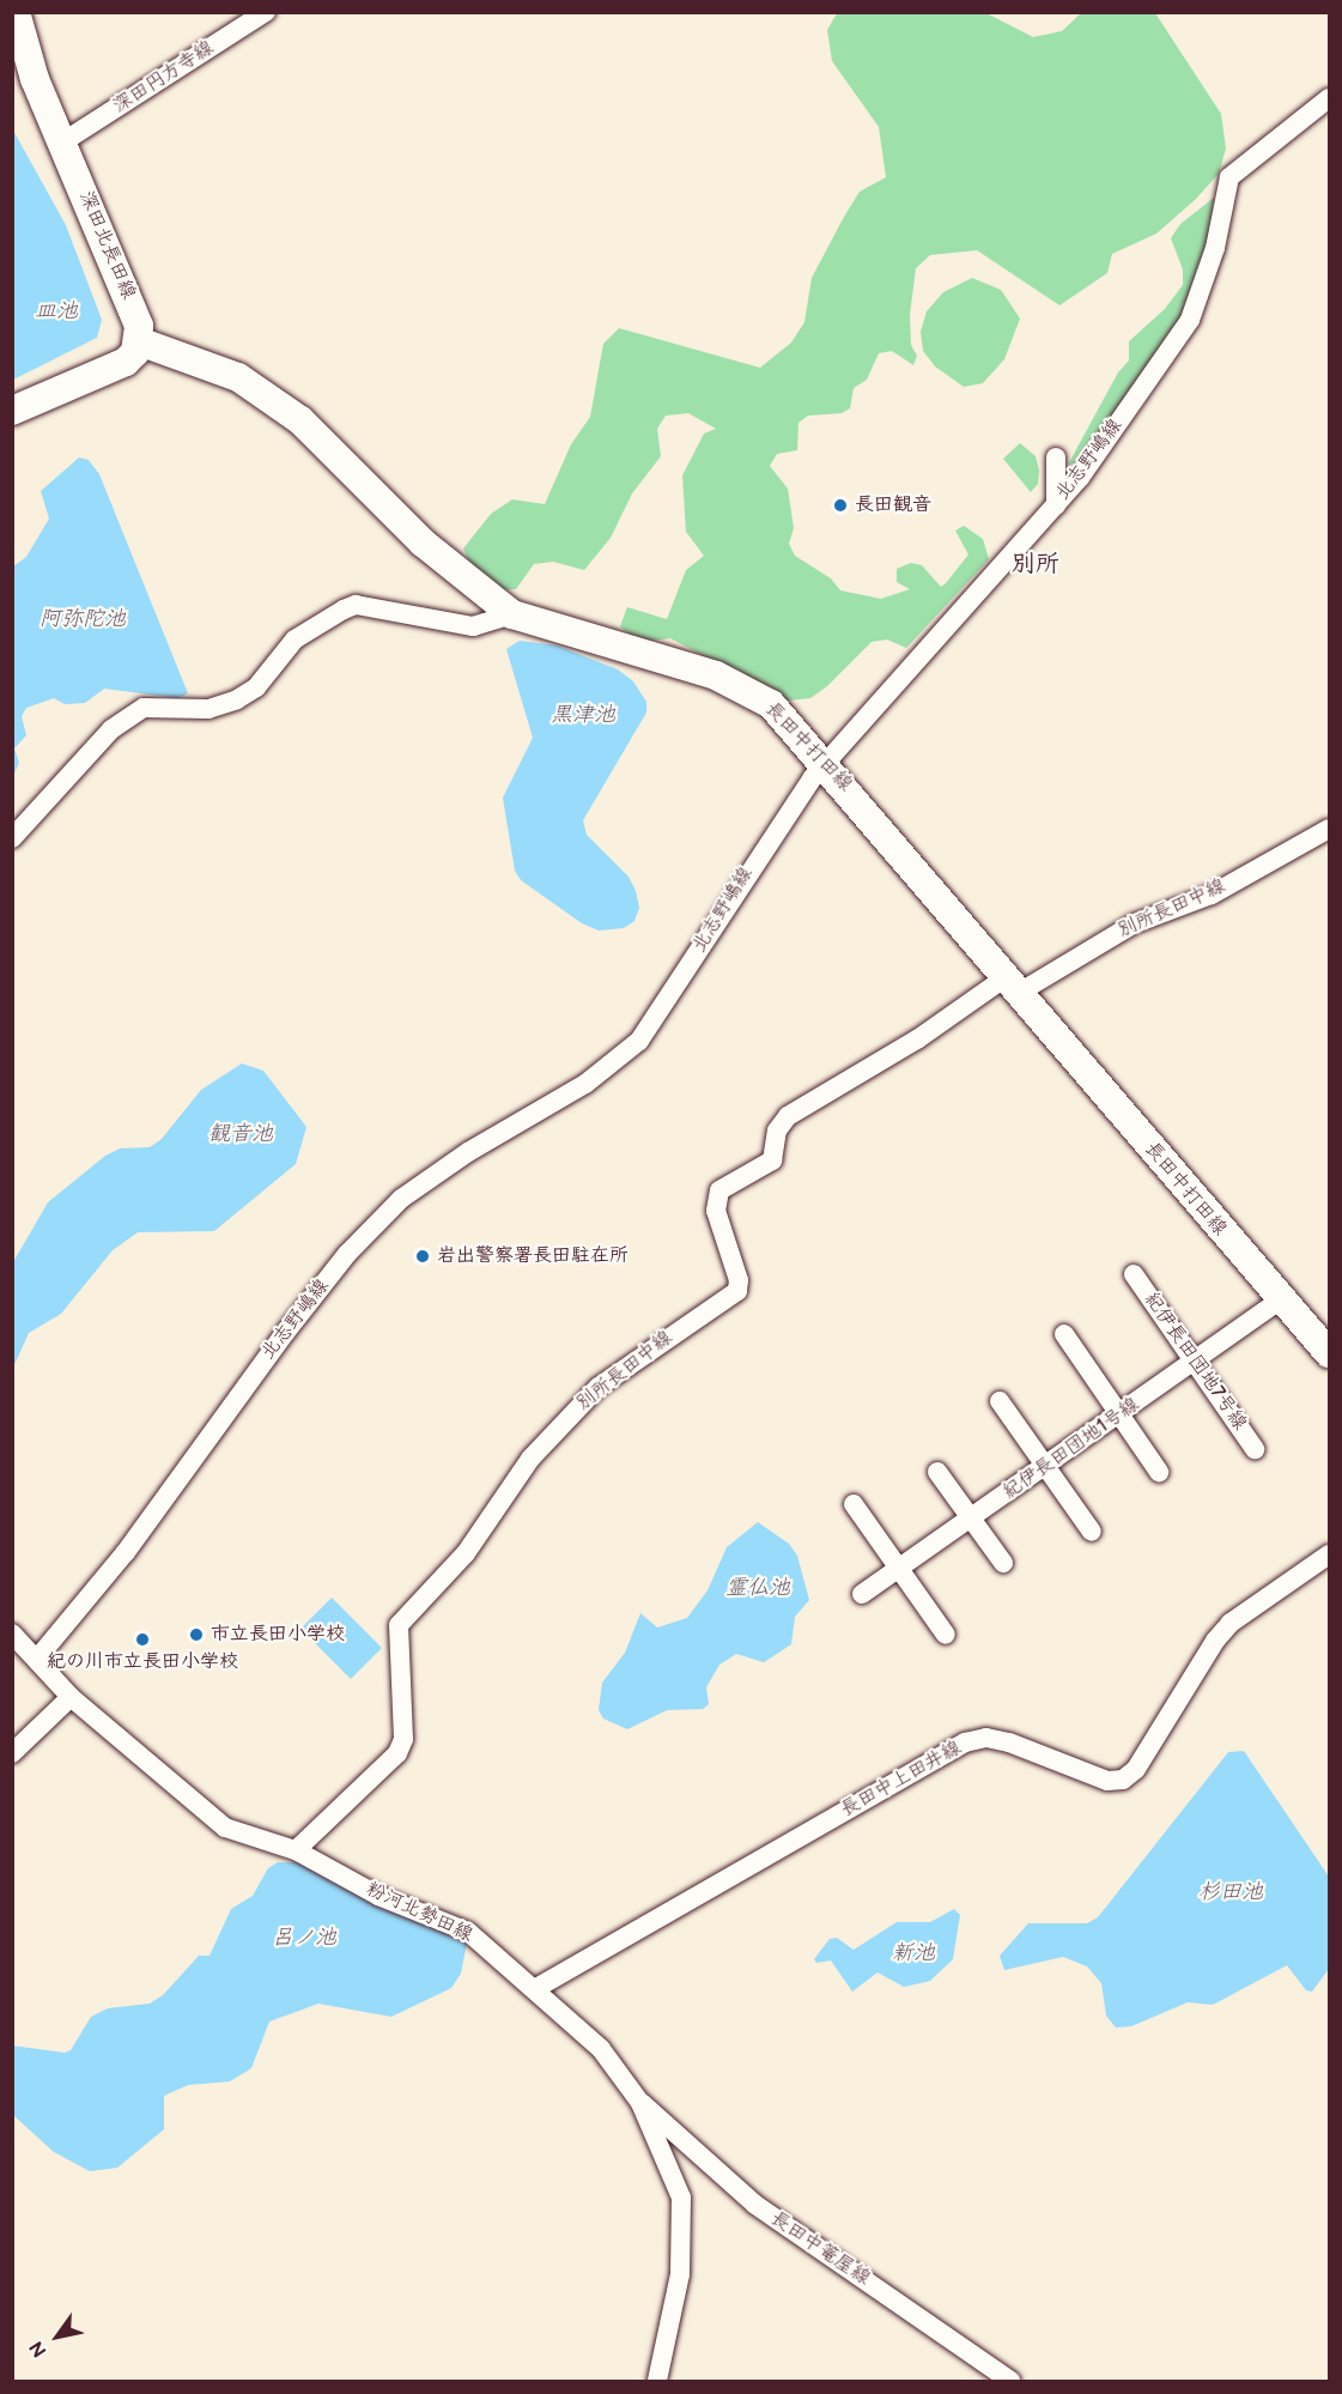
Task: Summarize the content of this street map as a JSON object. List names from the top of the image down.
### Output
{
  "streets": {
    "street": [
      "深田円方寺線",
      "深田北長田線",
      "北志野嶋線",
      "長田中打田線",
      "別所長田中線",
      "紀伊長田団地7号線",
      "紀伊長田団地1号線",
      "長田中上田井線",
      "粉河北勢田線",
      "長田中篭屋線"
    ]
  },
  "crossings": [
    ["深田円方寺線", "深田北長田線"],
    ["深田北長田線", "長田中打田線"],
    ["北志野嶋線", "長田中打田線"],
    ["北志野嶋線", "粉河北勢田線"],
    ["長田中打田線", "別所長田中線"],
    ["長田中打田線", "紀伊長田団地1号線"],
    ["別所長田中線", "粉河北勢田線"],
    ["紀伊長田団地7号線", "紀伊長田団地1号線"],
    ["長田中上田井線", "粉河北勢田線"],
    ["粉河北勢田線", "長田中篭屋線"]
  ],
  "districts": ["別所"],
  "water": [
    "皿池",
    "阿弥陀池",
    "黒津池",
    "観音池",
    "霊仏池",
    "杉田池",
    "呂ノ池",
    "新池"
  ],
  "places": [
    "長田観音",
    "岩出警察署長田駐在所",
    "市立長田小学校",
    "紀の川市立長田小学校"
  ],
  "north": "bottom left"
}
